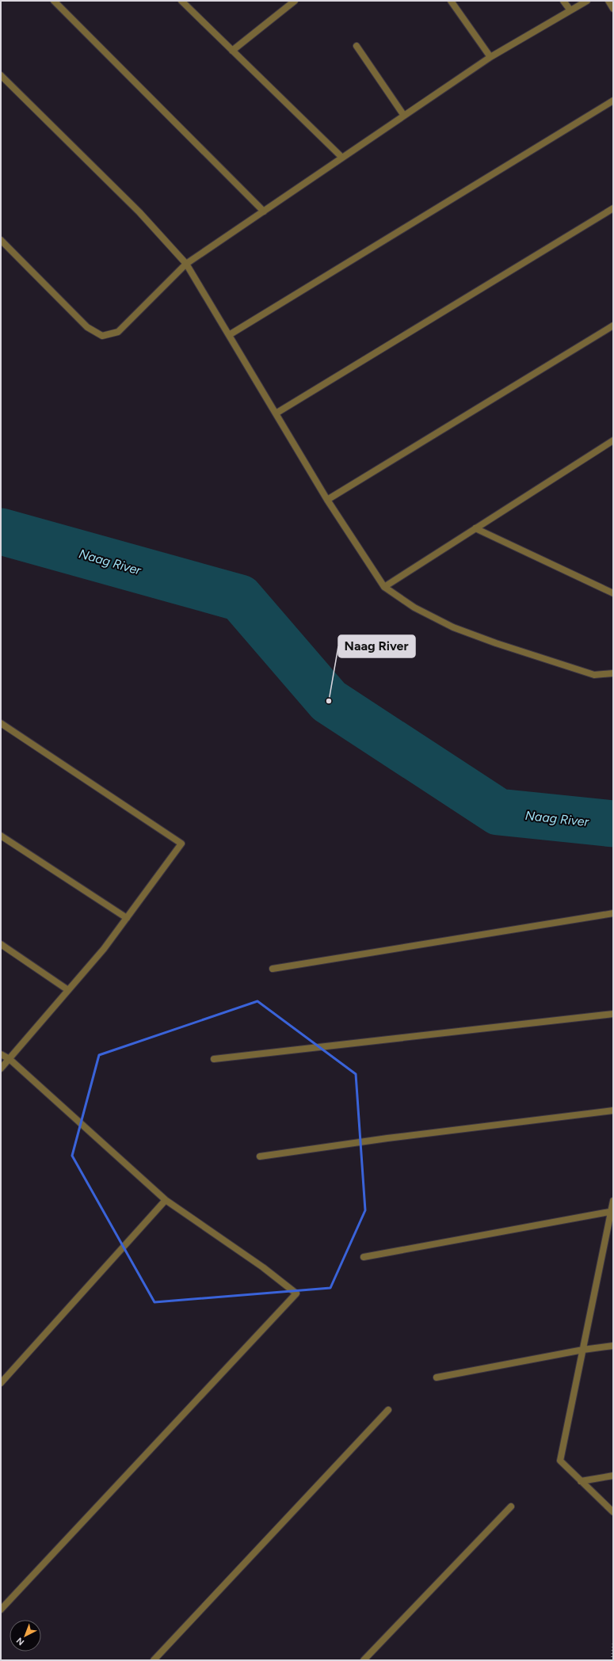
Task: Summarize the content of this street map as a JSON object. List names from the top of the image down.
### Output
{
  "water": ["Naag River"],
  "places": ["Naag River"],
  "north": "bottom left"
}
